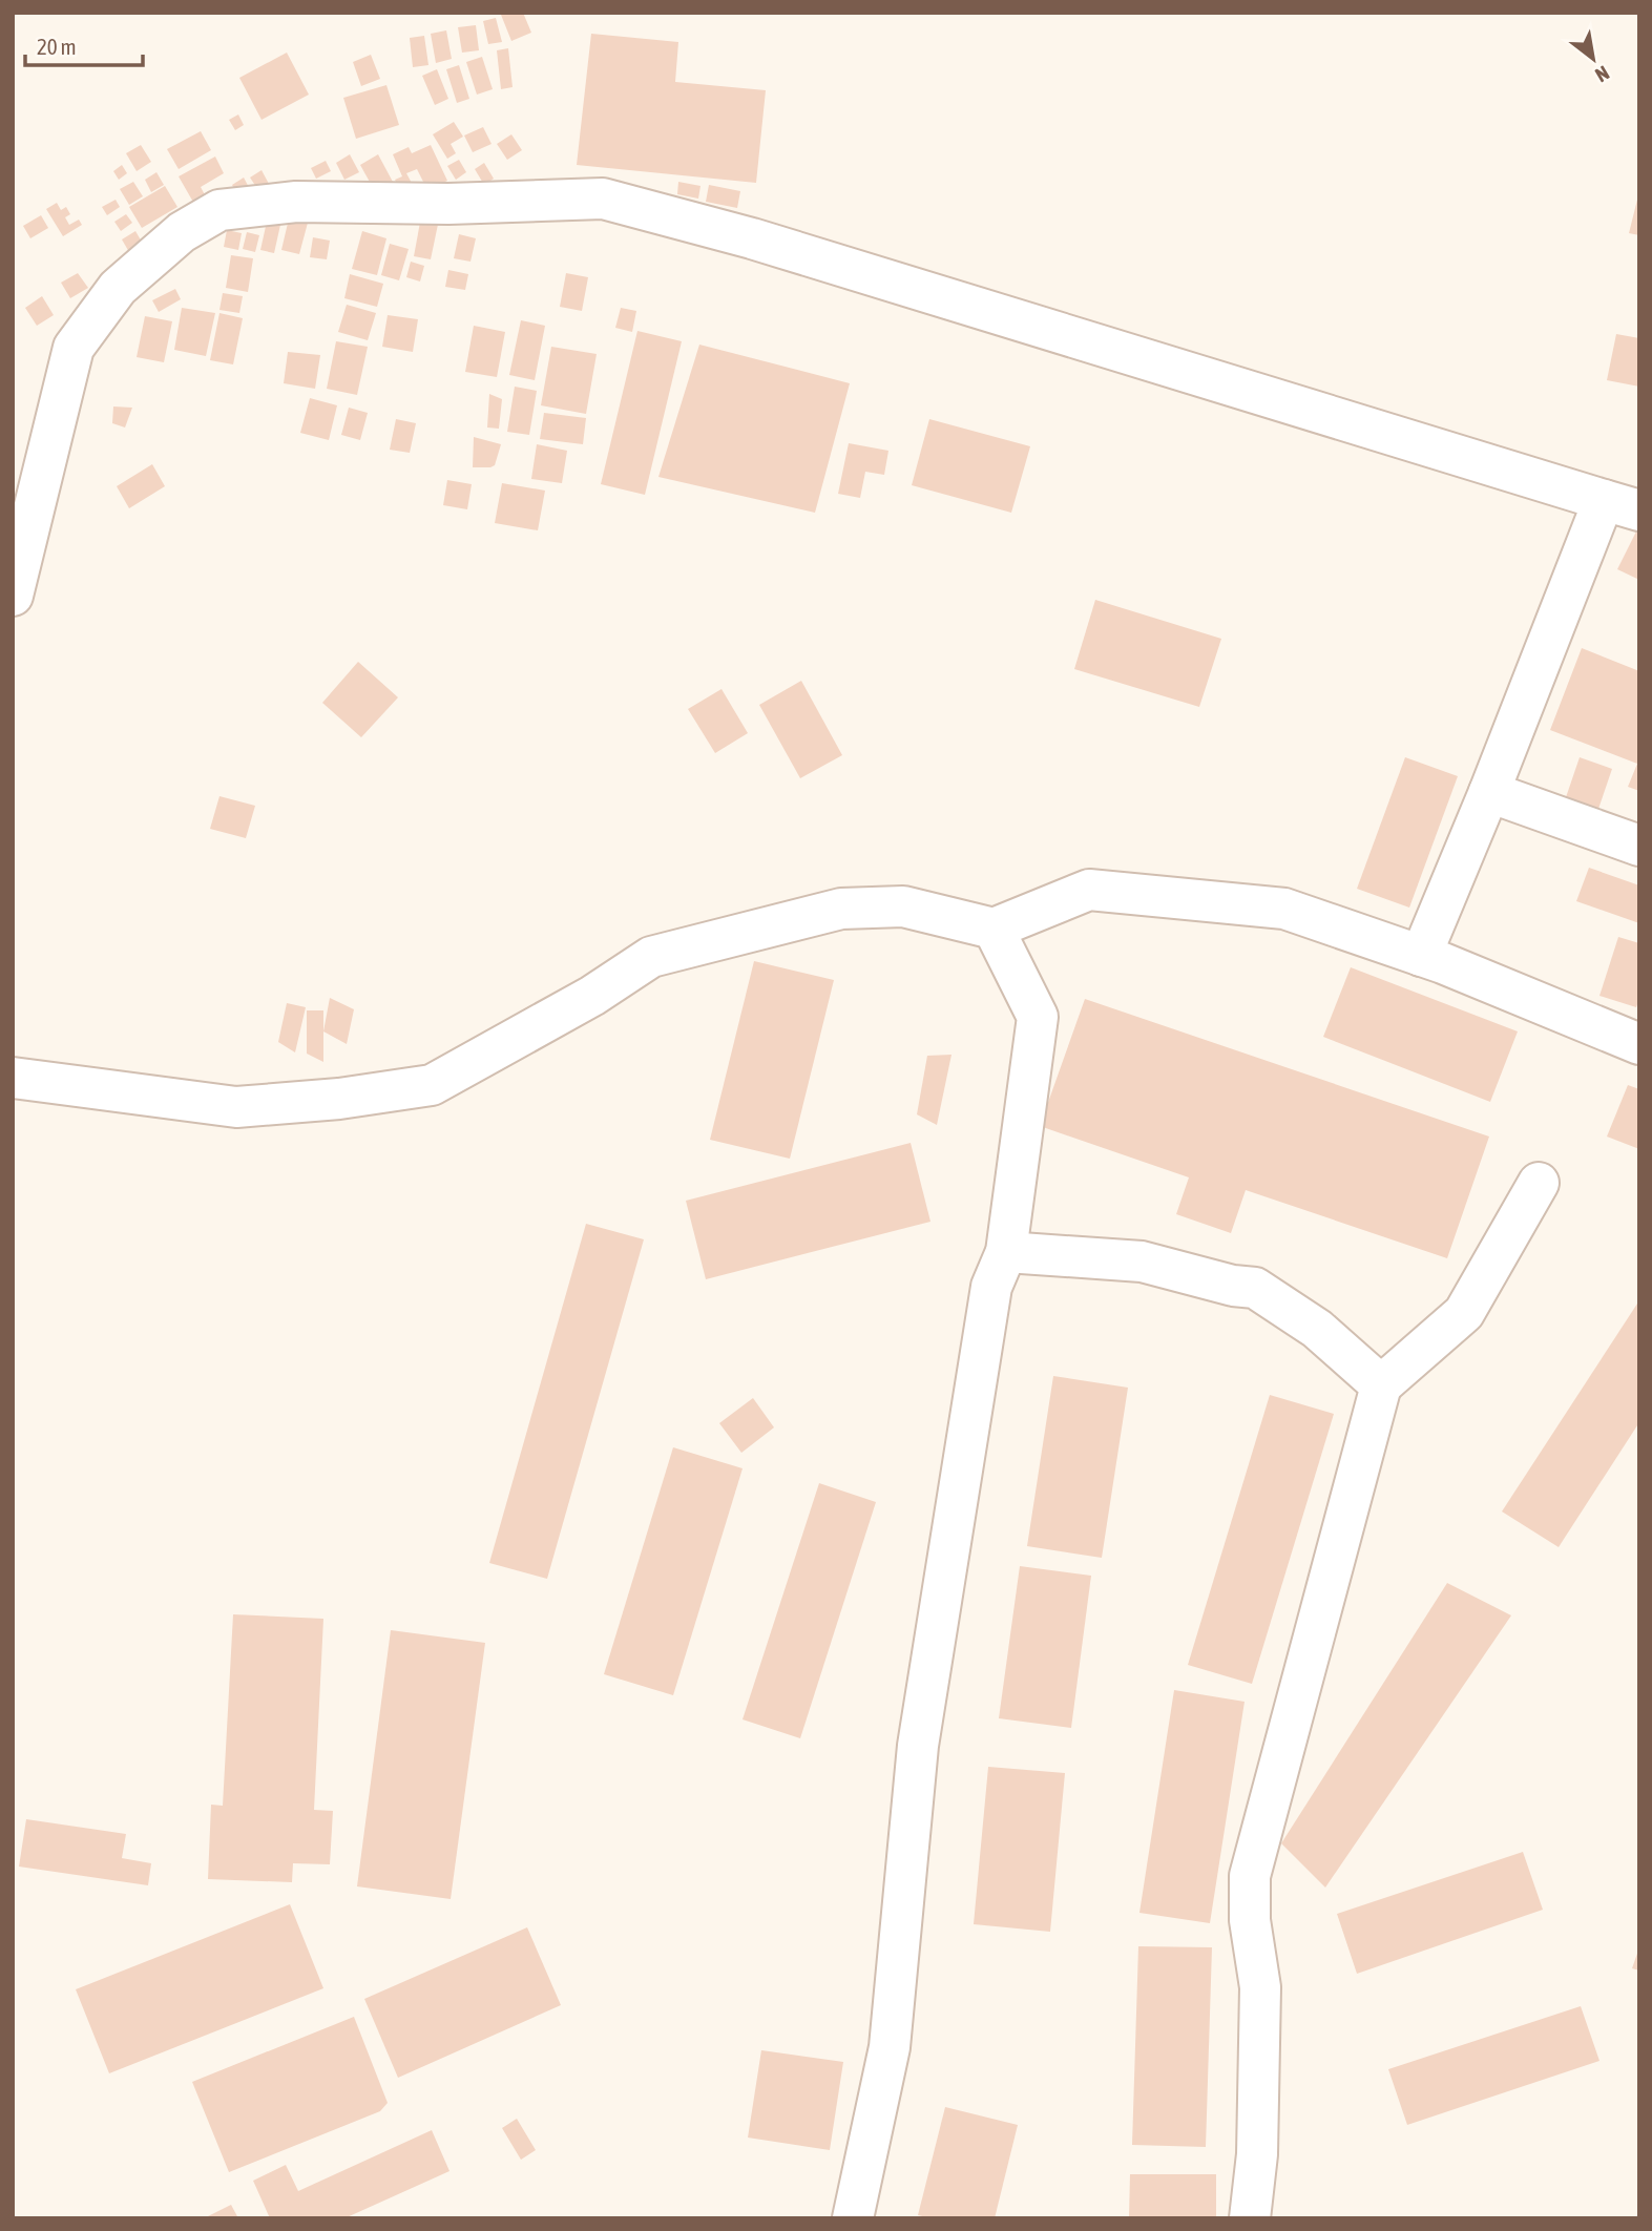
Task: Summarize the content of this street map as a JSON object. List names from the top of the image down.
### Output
{
  "scale_bar": "20 m",
  "north": "bottom right"
}
